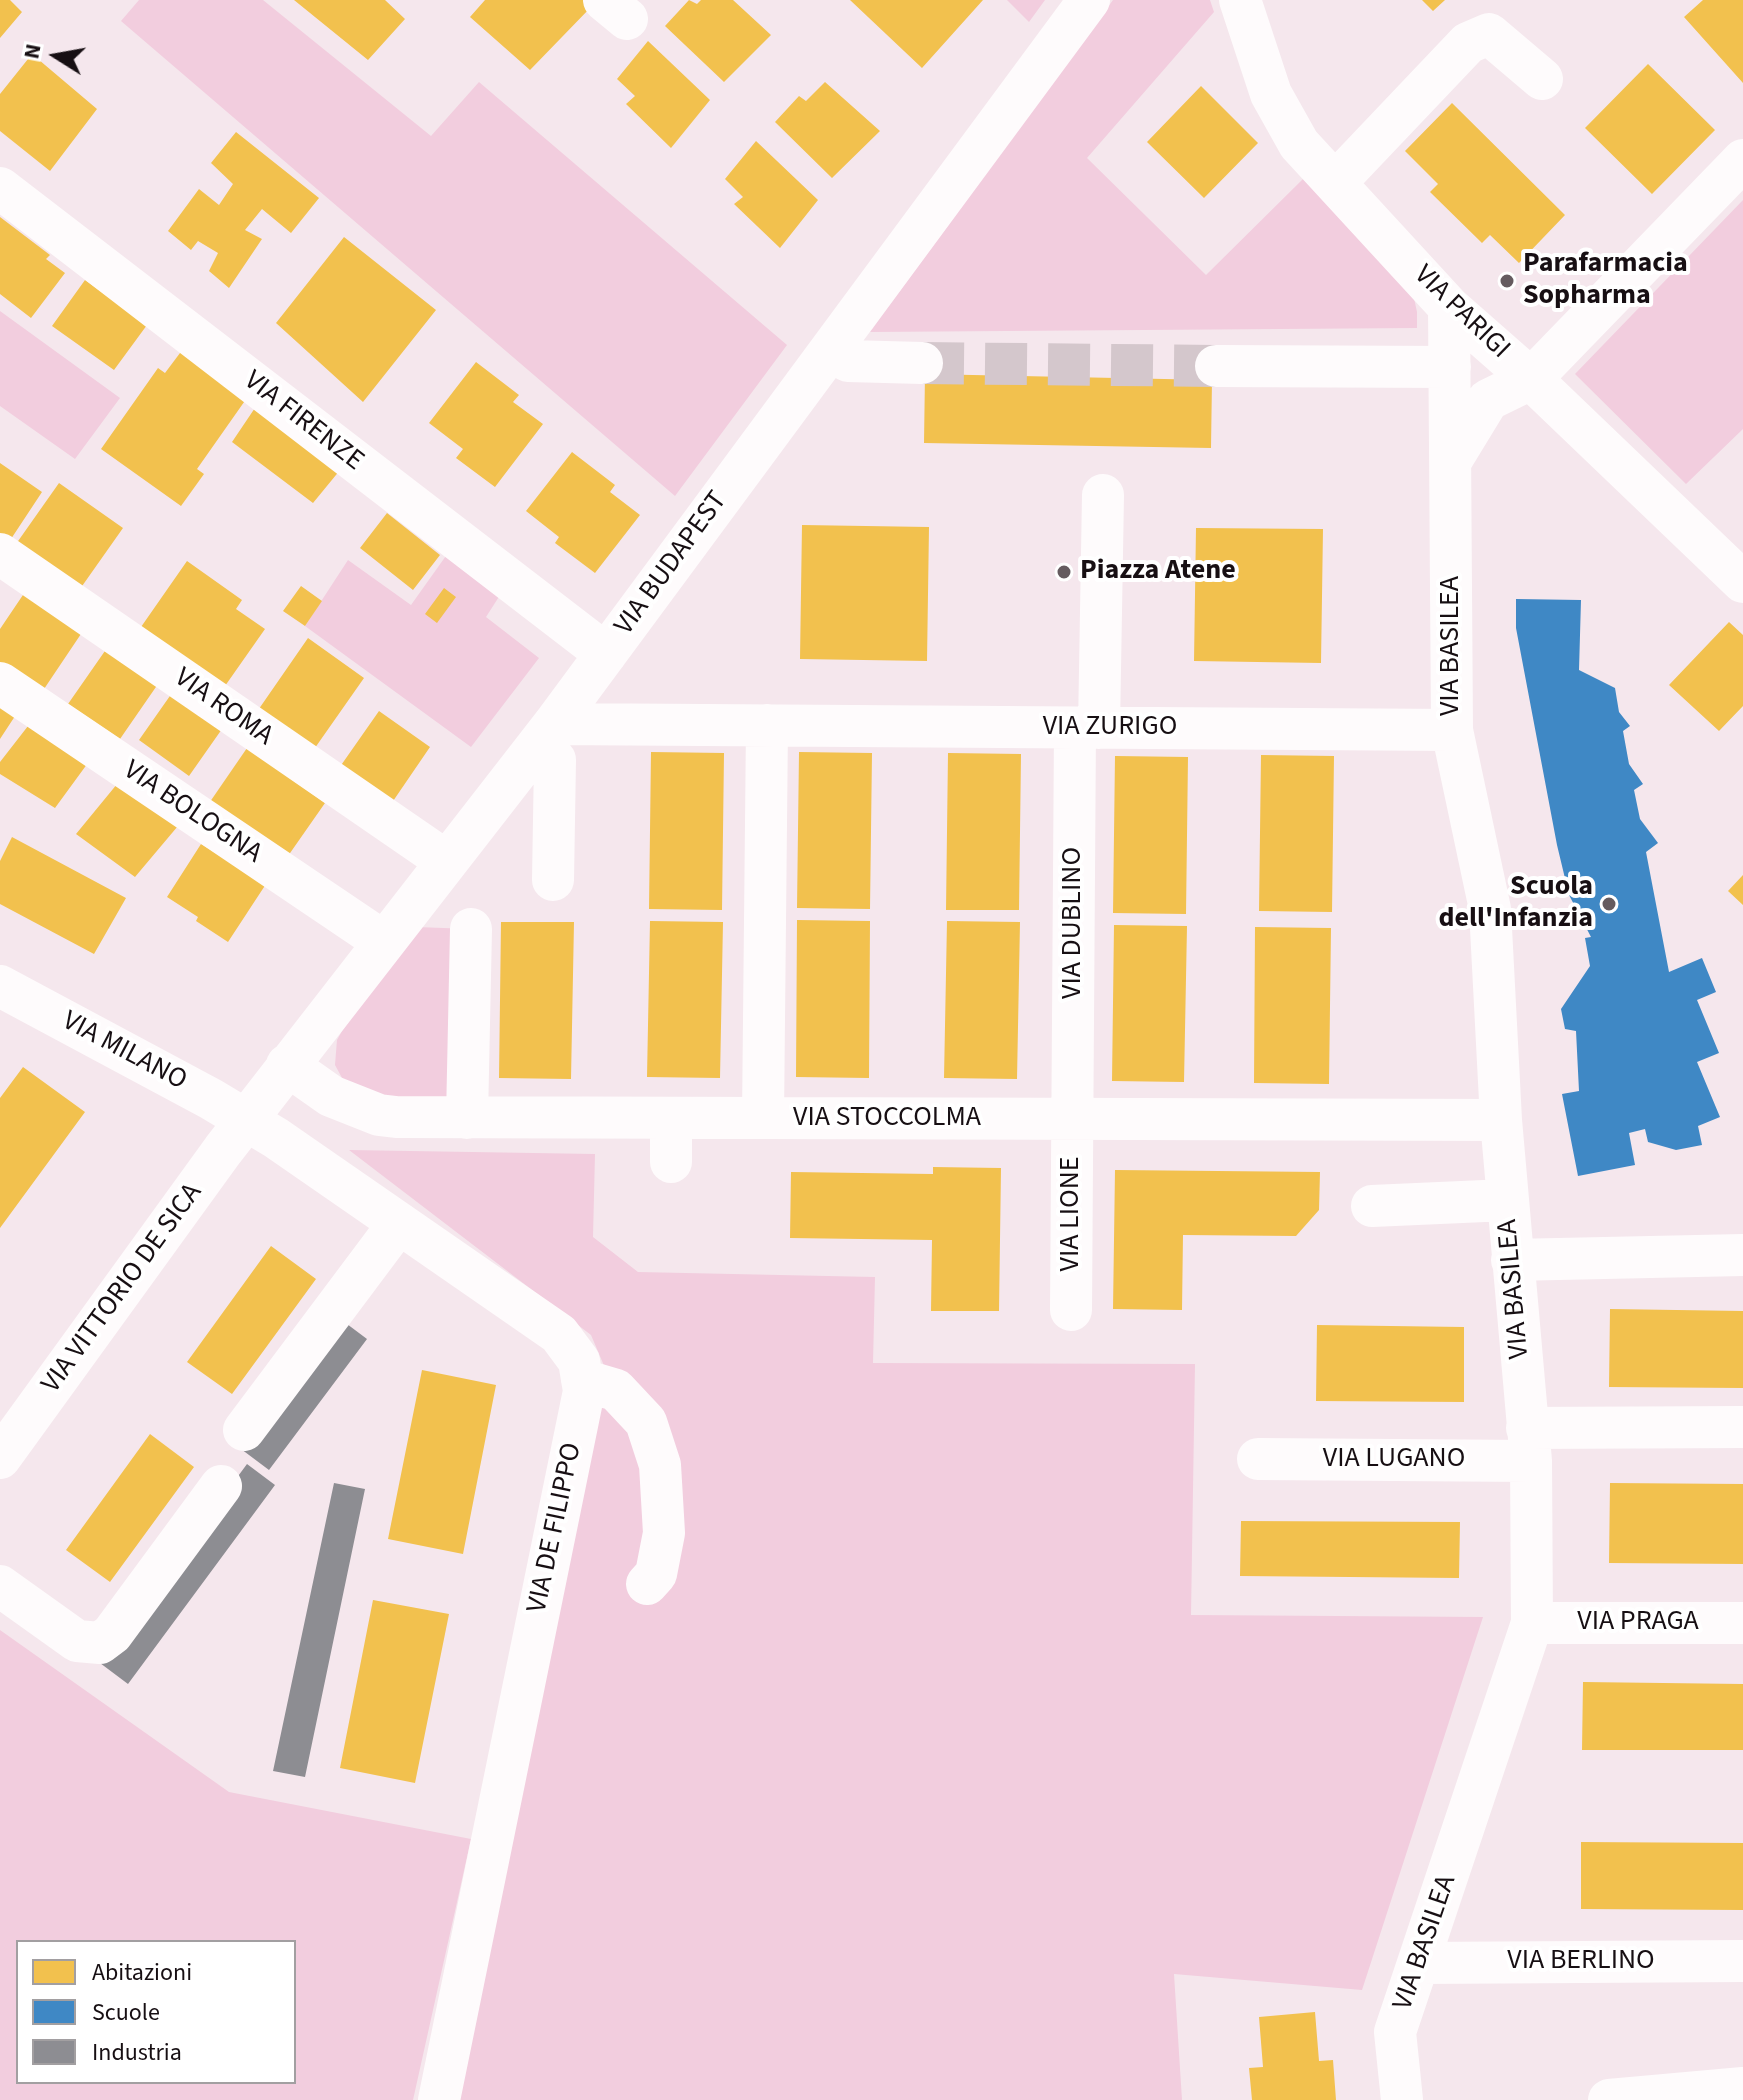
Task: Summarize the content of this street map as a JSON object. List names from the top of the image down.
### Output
{
  "streets": {
    "street": [
      "VIA PARIGI",
      "VIA FIRENZE",
      "VIA BUDAPEST",
      "VIA BASILEA",
      "VIA ROMA",
      "VIA ZURIGO",
      "VIA BOLOGNA",
      "VIA DUBLINO",
      "VIA MILANO",
      "VIA STOCCOLMA",
      "VIA LIONE",
      "VIA VITTORIO DE SICA",
      "VIA LUGANO",
      "VIA DE FILIPPO",
      "VIA PRAGA",
      "VIA BERLINO"
    ]
  },
  "crossings": [
    ["VIA PARIGI", "VIA BASILEA"],
    ["VIA FIRENZE", "VIA BUDAPEST"],
    ["VIA BUDAPEST", "VIA ROMA"],
    ["VIA BUDAPEST", "VIA ZURIGO"],
    ["VIA BUDAPEST", "VIA BOLOGNA"],
    ["VIA BUDAPEST", "VIA MILANO"],
    ["VIA BUDAPEST", "VIA STOCCOLMA"],
    ["VIA BUDAPEST", "VIA VITTORIO DE SICA"],
    ["VIA BUDAPEST", "VIA DE FILIPPO"],
    ["VIA BASILEA", "VIA ZURIGO"],
    ["VIA BASILEA", "VIA STOCCOLMA"],
    ["VIA BASILEA", "VIA LUGANO"],
    ["VIA BASILEA", "VIA PRAGA"],
    ["VIA BASILEA", "VIA BERLINO"],
    ["VIA ZURIGO", "VIA DUBLINO"],
    ["VIA DUBLINO", "VIA STOCCOLMA"],
    ["VIA DUBLINO", "VIA LIONE"],
    ["VIA MILANO", "VIA VITTORIO DE SICA"],
    ["VIA MILANO", "VIA DE FILIPPO"],
    ["VIA STOCCOLMA", "VIA LIONE"],
    ["VIA VITTORIO DE SICA", "VIA DE FILIPPO"]
  ],
  "places": ["Parafarmacia Sopharma", "Piazza Atene", "Scuola dell'Infanzia"],
  "legend": ["Abitazioni", "Scuole", "Industria"],
  "north": "left"
}
